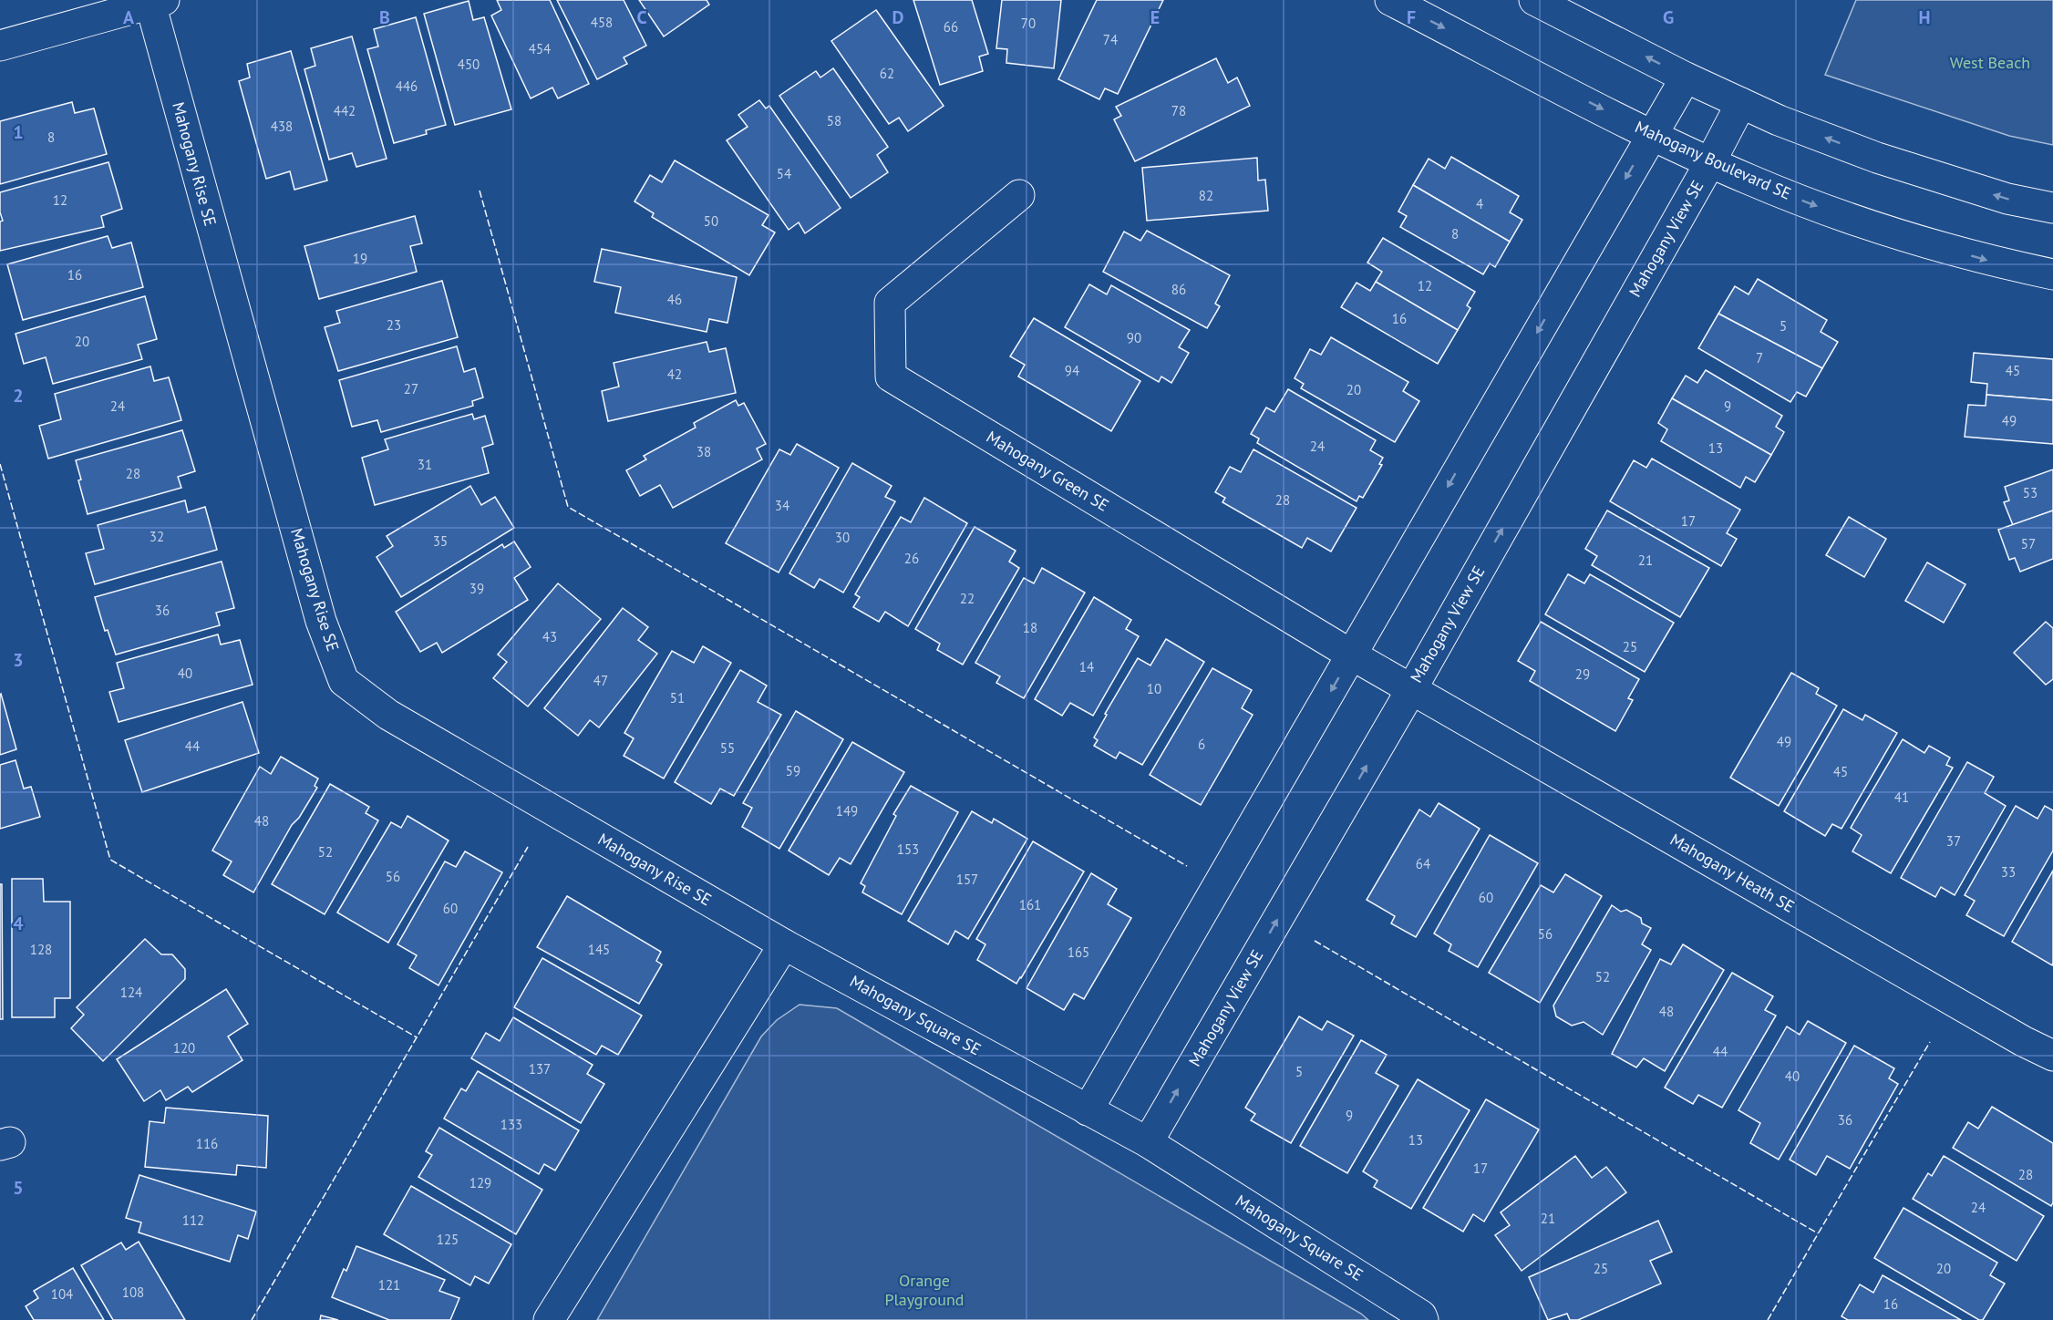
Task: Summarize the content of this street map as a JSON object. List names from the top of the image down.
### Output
{
  "streets": {
    "street": [
      "Mahogany Boulevard SE",
      "Mahogany Rise SE",
      "Mahogany View SE",
      "Mahogany Green SE",
      "Mahogany Heath SE",
      "Mahogany Square SE"
    ]
  },
  "crossings": [
    ["Mahogany Boulevard SE", "Mahogany View SE"],
    ["Mahogany Rise SE", "Mahogany Square SE"],
    ["Mahogany View SE", "Mahogany Green SE"],
    ["Mahogany View SE", "Mahogany Heath SE"],
    ["Mahogany View SE", "Mahogany Square SE"],
    ["Mahogany Green SE", "Mahogany Heath SE"]
  ],
  "parks": ["West Beach", "Orange Playground"],
  "house_numbers": [
    "458",
    "70",
    "66",
    "74",
    "454",
    "450",
    "62",
    "446",
    "442",
    "78",
    "58",
    "438",
    "8",
    "54",
    "82",
    "12",
    "4",
    "50",
    "8",
    "19",
    "16",
    "12",
    "86",
    "46",
    "16",
    "23",
    "5",
    "90",
    "20",
    "7",
    "94",
    "45",
    "42",
    "27",
    "20",
    "24",
    "9",
    "49",
    "24",
    "13",
    "38",
    "31",
    "28",
    "53",
    "28",
    "34",
    "17",
    "32",
    "30",
    "35",
    "57",
    "26",
    "21",
    "39",
    "22",
    "36",
    "18",
    "43",
    "25",
    "14",
    "40",
    "29",
    "47",
    "10",
    "51",
    "49",
    "6",
    "44",
    "55",
    "59",
    "45",
    "41",
    "149",
    "48",
    "37",
    "153",
    "52",
    "64",
    "33",
    "56",
    "157",
    "60",
    "161",
    "60",
    "56",
    "128",
    "145",
    "165",
    "52",
    "124",
    "48",
    "120",
    "44",
    "137",
    "5",
    "40",
    "9",
    "36",
    "133",
    "13",
    "116",
    "17",
    "28",
    "129",
    "24",
    "21",
    "112",
    "125",
    "25",
    "20",
    "121",
    "108",
    "104",
    "16"
  ],
  "grid": {
    "columns": [
      "A",
      "B",
      "C",
      "D",
      "E",
      "F",
      "G",
      "H"
    ],
    "rows": [
      "1",
      "2",
      "3",
      "4",
      "5"
    ]
  }
}
